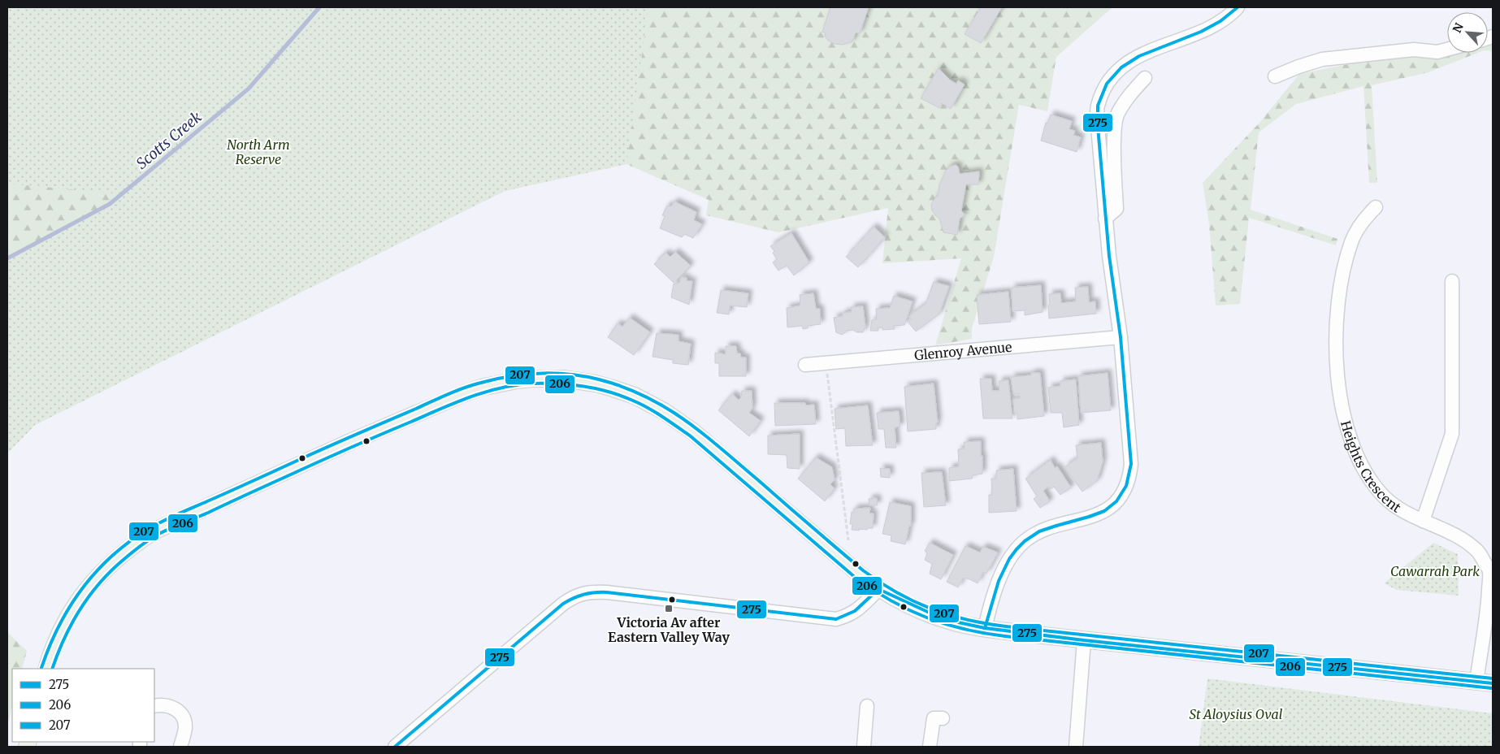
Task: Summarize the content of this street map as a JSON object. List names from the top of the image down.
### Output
{
  "streets": {
    "street": ["Glenroy Avenue", "Heights Crescent"]
  },
  "water": ["Scotts Creek"],
  "parks": ["North Arm Reserve", "Cawarrah Park", "St Aloysius Oval"],
  "places": {
    "transit": ["Victoria Av after Eastern Valley Way"]
  },
  "lines": ["transit line 275", "transit line 207", "transit line 206"],
  "legend": ["275", "206", "207"],
  "north": "top left"
}
